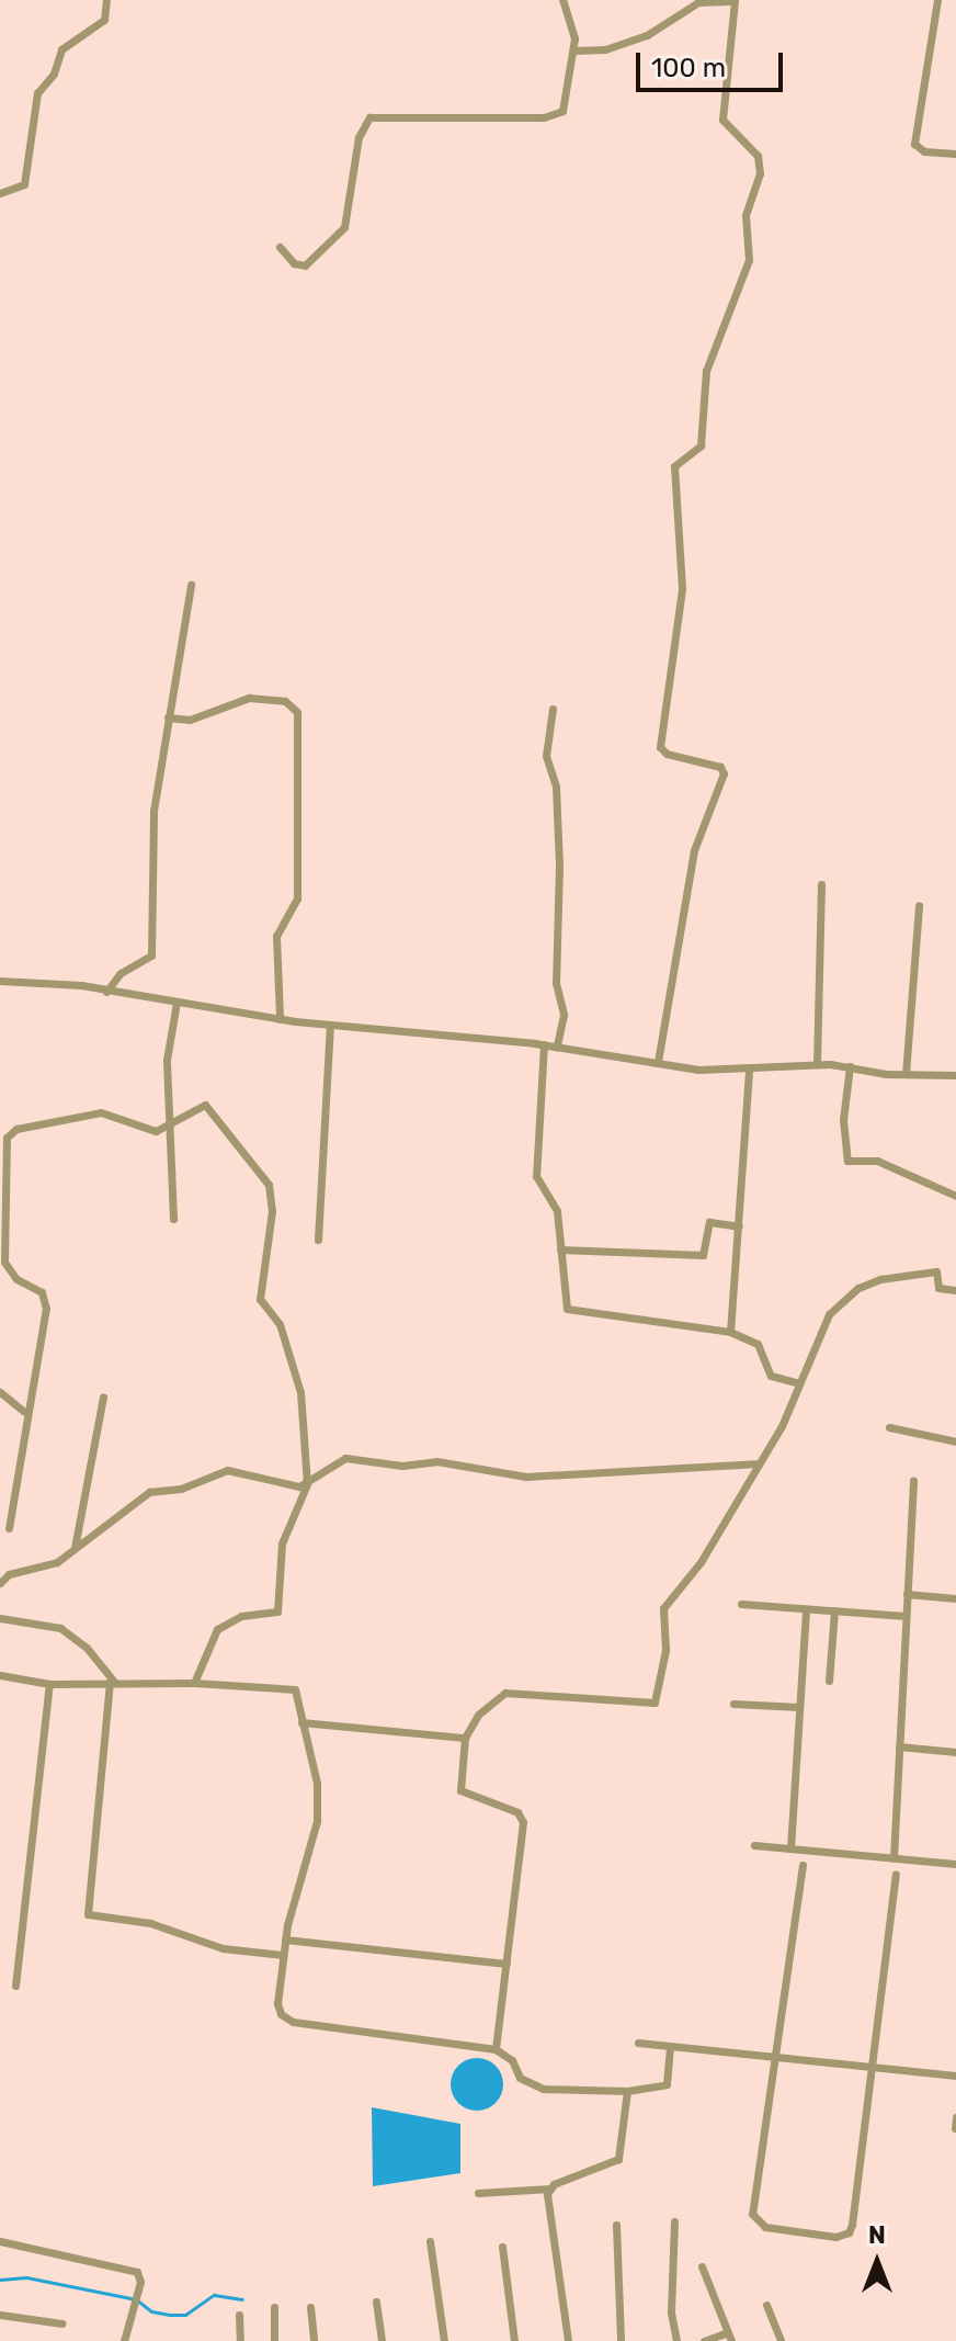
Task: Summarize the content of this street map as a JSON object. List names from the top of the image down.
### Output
{
  "scale_bar": "100 m",
  "north": "top"
}
